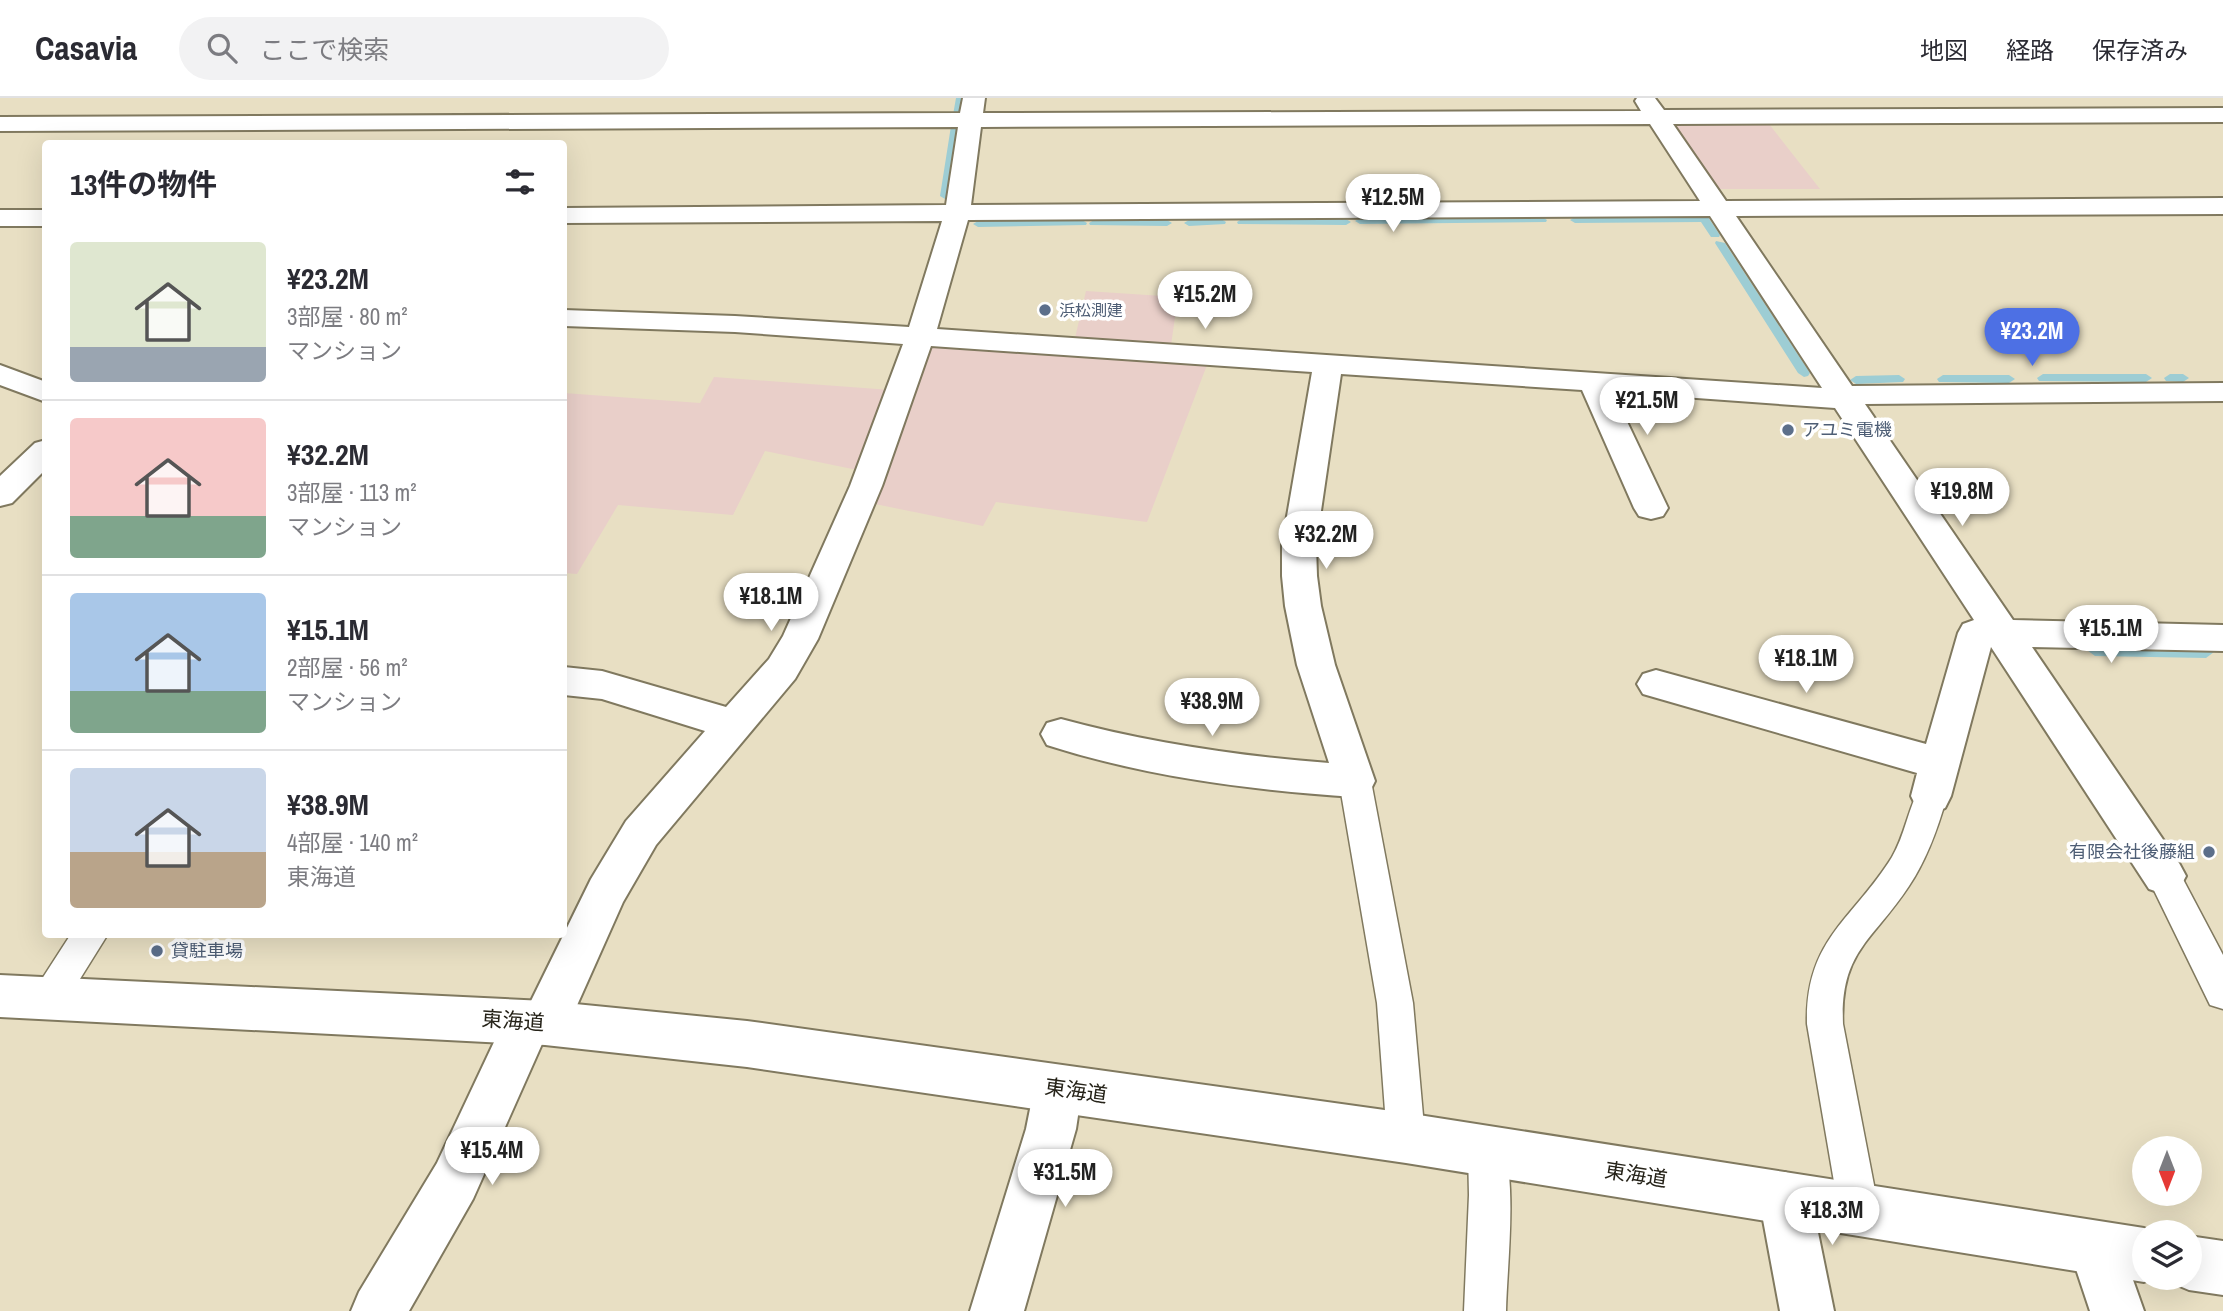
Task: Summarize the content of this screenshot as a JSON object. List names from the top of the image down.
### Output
{
  "streets": {
    "street": ["東海道"]
  },
  "places": [
    "浜松測建",
    "アユミ電機",
    "有限会社後藤組",
    "貸駐車場"
  ],
  "north": "bottom",
  "page": {
    "header": "Casavia",
    "search": "ここで検索",
    "nav": ["地図", "経路", "保存済み"],
    "heading": "13件の物件",
    "price": [
      "¥12.5M",
      "¥15.2M",
      "¥23.2M",
      "¥21.5M",
      "¥19.8M",
      "¥32.2M",
      "¥18.1M",
      "¥15.1M",
      "¥18.1M",
      "¥38.9M",
      "¥15.4M",
      "¥31.5M",
      "¥18.3M"
    ],
    "list": [
      {
        "name": "¥23.2M",
        "note": "3部屋 · 80 m² · マンション"
      },
      {
        "name": "¥32.2M",
        "note": "3部屋 · 113 m² · マンション"
      },
      {
        "name": "¥15.1M",
        "note": "2部屋 · 56 m² · マンション"
      },
      {
        "name": "¥38.9M",
        "note": "4部屋 · 140 m² · 東海道"
      }
    ]
  }
}
